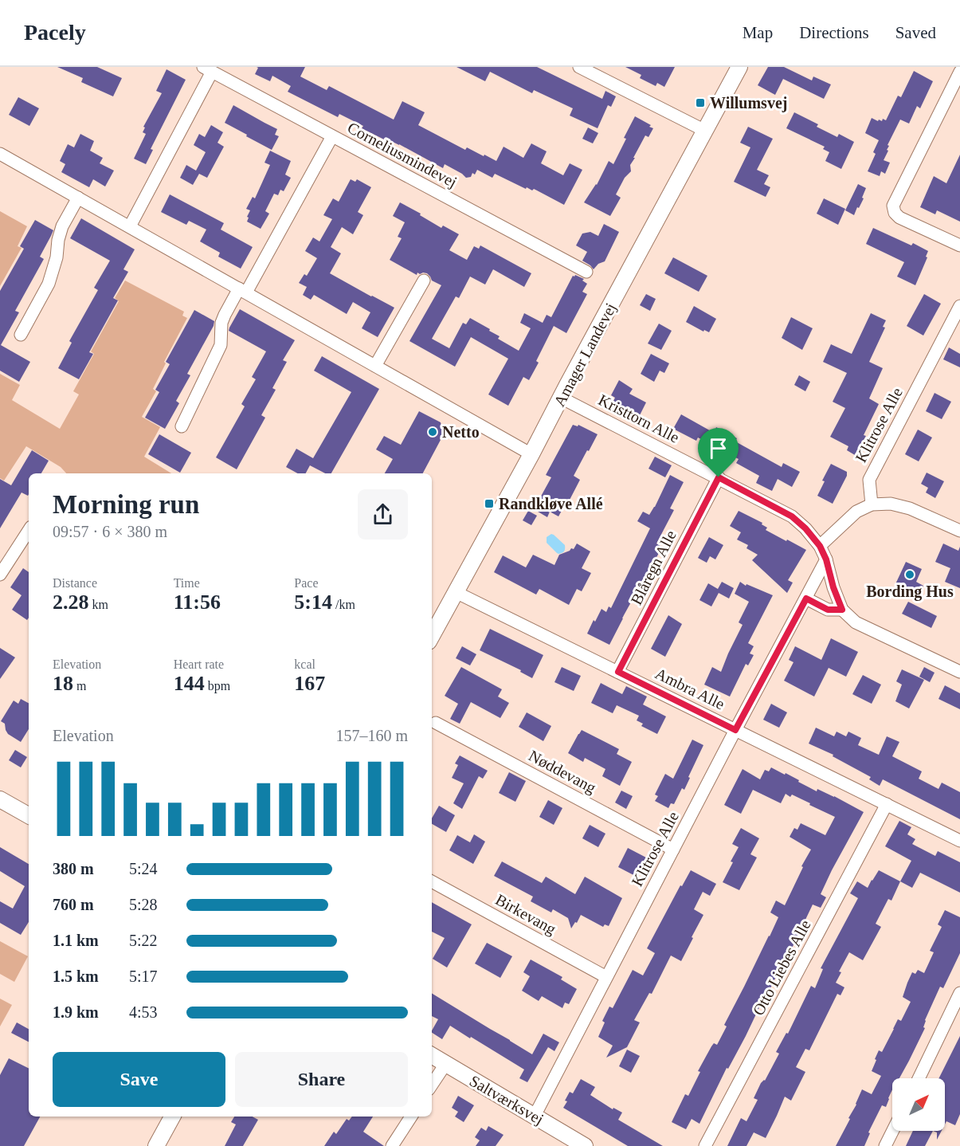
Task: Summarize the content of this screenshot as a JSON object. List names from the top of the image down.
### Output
{
  "streets": {
    "street": [
      "Corneliusmindevej",
      "Amager Landevej",
      "Kristtorn Alle",
      "Klitrose Alle",
      "Blåregn Alle",
      "Ambra Alle",
      "Nøddevang",
      "Birkevang",
      "Otto Liebes Alle",
      "Saltværksvej"
    ]
  },
  "crossings": [
    ["Amager Landevej", "Kristtorn Alle"],
    ["Amager Landevej", "Ambra Alle"],
    ["Kristtorn Alle", "Klitrose Alle"],
    ["Kristtorn Alle", "Blåregn Alle"],
    ["Klitrose Alle", "Ambra Alle"],
    ["Klitrose Alle", "Nøddevang"],
    ["Klitrose Alle", "Birkevang"],
    ["Klitrose Alle", "Saltværksvej"],
    ["Blåregn Alle", "Ambra Alle"],
    ["Ambra Alle", "Otto Liebes Alle"]
  ],
  "places": {
    "transit": ["Willumsvej", "Randkløve Allé"],
    "other": ["Netto", "Bording Hus"]
  },
  "north": "top right",
  "page": {
    "header": "Pacely",
    "nav": ["Map", "Directions", "Saved"],
    "heading": ["Morning run", "09:57 · 6 × 380 m"],
    "stats": [
      ["Distance", "2.28 km"],
      ["Time", "11:56"],
      ["Pace", "5:14 /km"],
      ["Elevation", "18 m"],
      ["Heart rate", "144 bpm"],
      ["kcal", "167"]
    ],
    "chart": ["Elevation", "157–160 m"],
    "list": [
      {
        "name": "380 m",
        "note": "5:24"
      },
      {
        "name": "760 m",
        "note": "5:28"
      },
      {
        "name": "1.1 km",
        "note": "5:22"
      },
      {
        "name": "1.5 km",
        "note": "5:17"
      },
      {
        "name": "1.9 km",
        "note": "4:53"
      }
    ],
    "buttons": ["Save", "Share"]
  }
}
